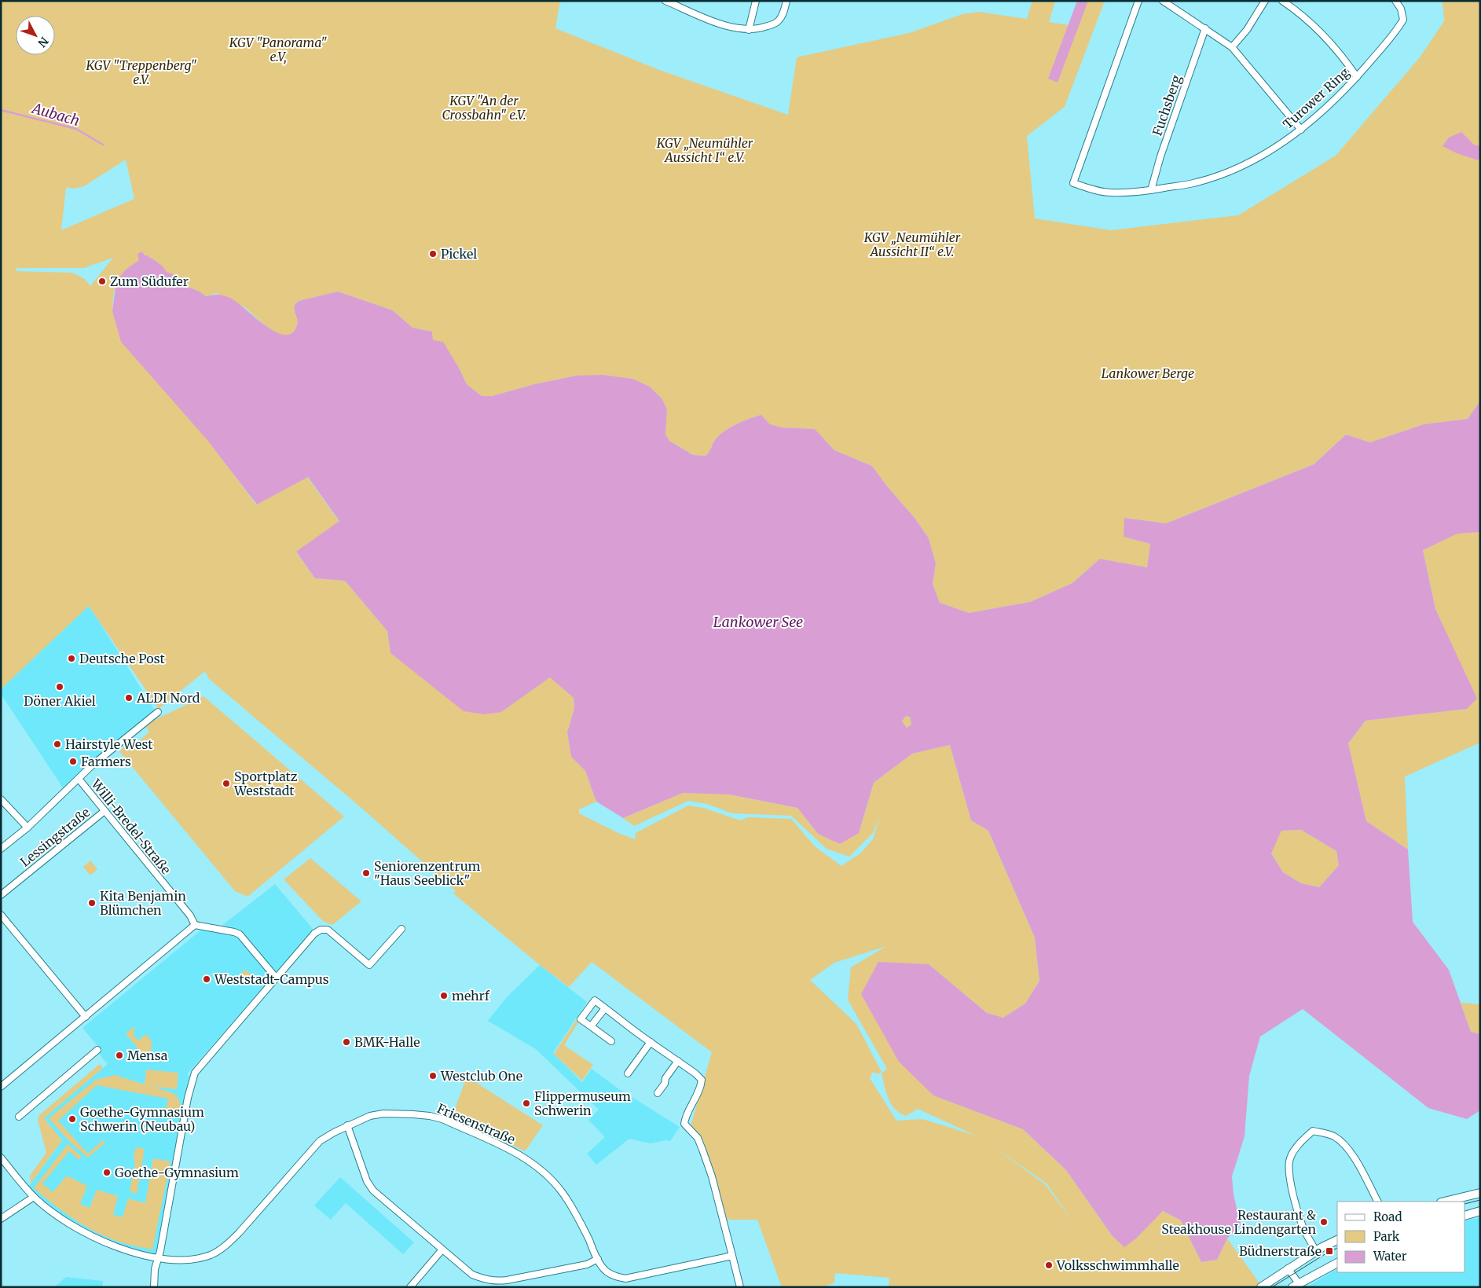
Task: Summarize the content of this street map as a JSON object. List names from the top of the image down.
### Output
{
  "streets": {
    "street": [
      "Turower Ring",
      "Fuchsberg",
      "Willi-Bredel-Straße",
      "Lessingstraße",
      "Friesenstraße"
    ]
  },
  "crossings": [
    ["Turower Ring", "Fuchsberg"],
    ["Willi-Bredel-Straße", "Lessingstraße"]
  ],
  "water": ["Aubach", "Lankower See"],
  "parks": [
    "KGV \"Panorama\" e.V,",
    "KGV \"Treppenberg\" e.V.",
    "KGV \"An der Crossbahn\" e.V.",
    "KGV „Neumühler Aussicht I“ e.V.",
    "KGV „Neumühler Aussicht II“ e.V.",
    "Lankower Berge"
  ],
  "places": {
    "other": [
      "Pickel",
      "Zum Südufer",
      "Deutsche Post",
      "Döner Akiel",
      "ALDI Nord",
      "Hairstyle West",
      "Farmers",
      "Sportplatz Weststadt",
      "Seniorenzentrum \"Haus Seeblick\"",
      "Kita Benjamin Blümchen",
      "Weststadt-Campus",
      "mehrf",
      "BMK-Halle",
      "Mensa",
      "Westclub One",
      "Flippermuseum Schwerin",
      "Goethe-Gymnasium Schwerin (Neubau)",
      "Goethe-Gymnasium",
      "Restaurant & Steakhouse Lindengarten",
      "Volksschwimmhalle"
    ],
    "transit": ["Büdnerstraße"]
  },
  "legend": ["Road", "Park", "Water"],
  "north": "bottom right"
}
